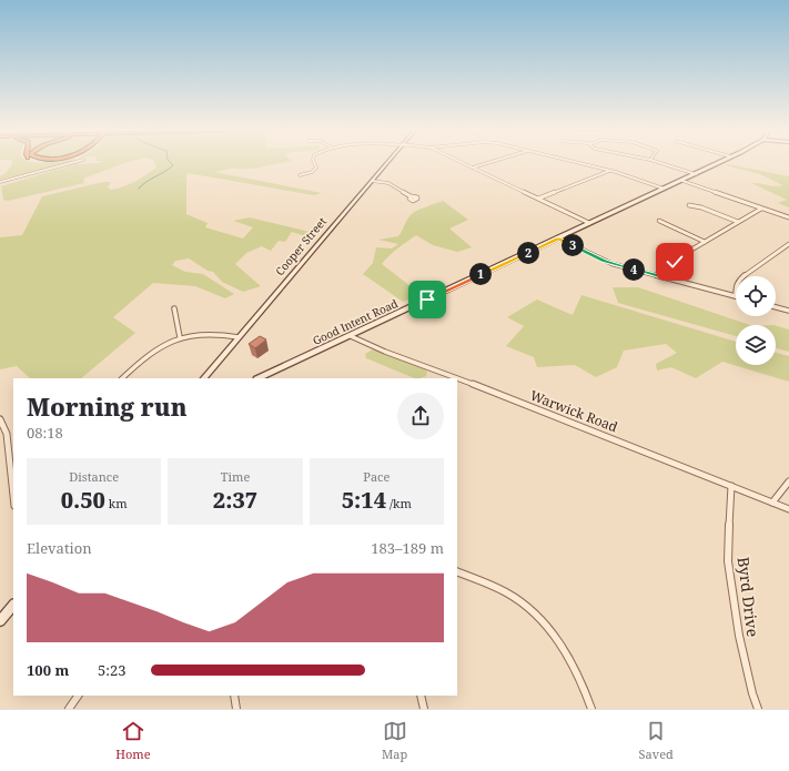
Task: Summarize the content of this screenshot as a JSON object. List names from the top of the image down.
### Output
{
  "streets": {
    "main road": ["Cooper Street", "Good Intent Road"],
    "street": ["Warwick Road", "Byrd Drive"]
  },
  "crossings": [
    ["Good Intent Road", "Warwick Road"],
    ["Warwick Road", "Byrd Drive"]
  ],
  "page": {
    "pins": [
      "3",
      "2",
      "4",
      "1"
    ],
    "heading": ["Morning run", "08:18"],
    "stats": [
      ["Distance", "0.50 km"],
      ["Time", "2:37"],
      ["Pace", "5:14 /km"]
    ],
    "chart": ["Elevation", "183–189 m"],
    "list": [
      {
        "name": "100 m",
        "note": "5:23"
      }
    ],
    "tabs": ["Home", "Map", "Saved"]
  }
}
